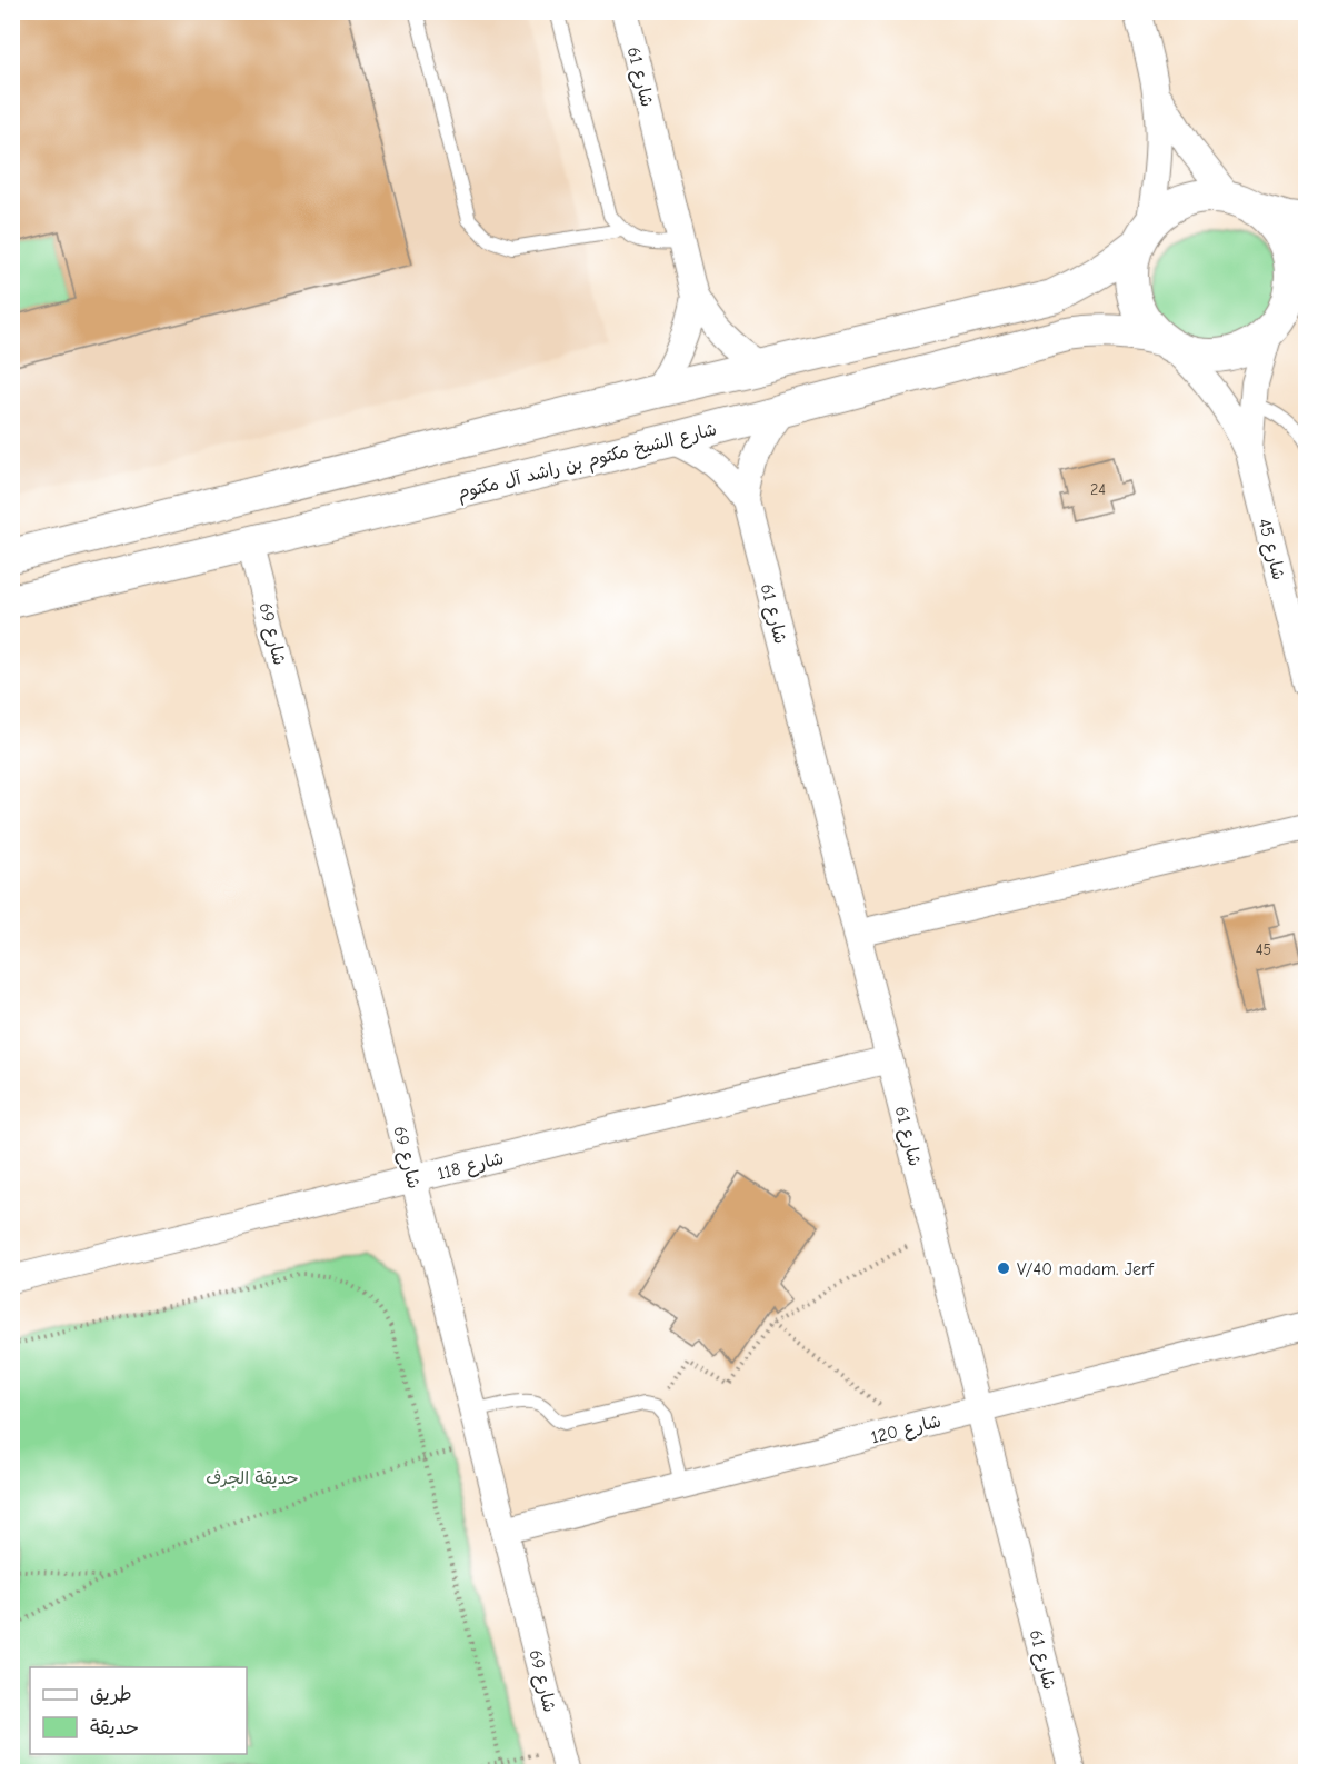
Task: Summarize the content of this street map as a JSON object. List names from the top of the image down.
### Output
{
  "streets": {
    "street": [
      "شارع 61",
      "شارع الشيخ مكتوم بن راشد آل مكتوم",
      "شارع 45",
      "شارع 69",
      "شارع 118",
      "شارع 120"
    ]
  },
  "crossings": [
    ["شارع 61", "شارع الشيخ مكتوم بن راشد آل مكتوم"],
    ["شارع 61", "شارع 118"],
    ["شارع 61", "شارع 120"],
    ["شارع الشيخ مكتوم بن راشد آل مكتوم", "شارع 45"],
    ["شارع الشيخ مكتوم بن راشد آل مكتوم", "شارع 69"],
    ["شارع 69", "شارع 118"],
    ["شارع 69", "شارع 120"]
  ],
  "parks": ["حديقة الجرف"],
  "places": ["V/40 madam. Jerf"],
  "house_numbers": ["24", "45"],
  "legend": ["طريق", "حديقة"]
}
